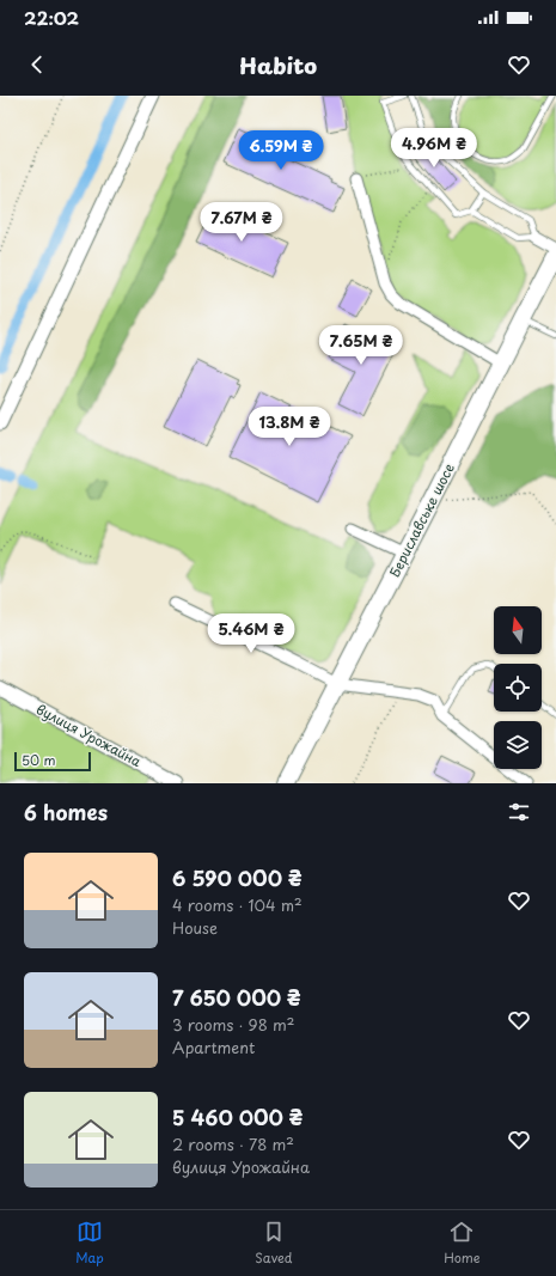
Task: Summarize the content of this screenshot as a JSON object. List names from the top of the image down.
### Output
{
  "streets": {
    "main road": ["Бериславське шосе"],
    "street": ["вулиця Урожайна"]
  },
  "scale_bar": "50 m",
  "north": "top",
  "page": {
    "status": "22:02",
    "header": "Habito",
    "price": [
      "4.96M ₴",
      "6.59M ₴",
      "7.67M ₴",
      "7.65M ₴",
      "13.8M ₴",
      "5.46M ₴"
    ],
    "scale": "50 m",
    "heading": "6 homes",
    "list": [
      {
        "name": "6 590 000 ₴",
        "note": "4 rooms · 104 m² · House"
      },
      {
        "name": "7 650 000 ₴",
        "note": "3 rooms · 98 m² · Apartment"
      },
      {
        "name": "5 460 000 ₴",
        "note": "2 rooms · 78 m² · вулиця Урожайна"
      }
    ],
    "tabs": ["Map", "Saved", "Home"]
  }
}
